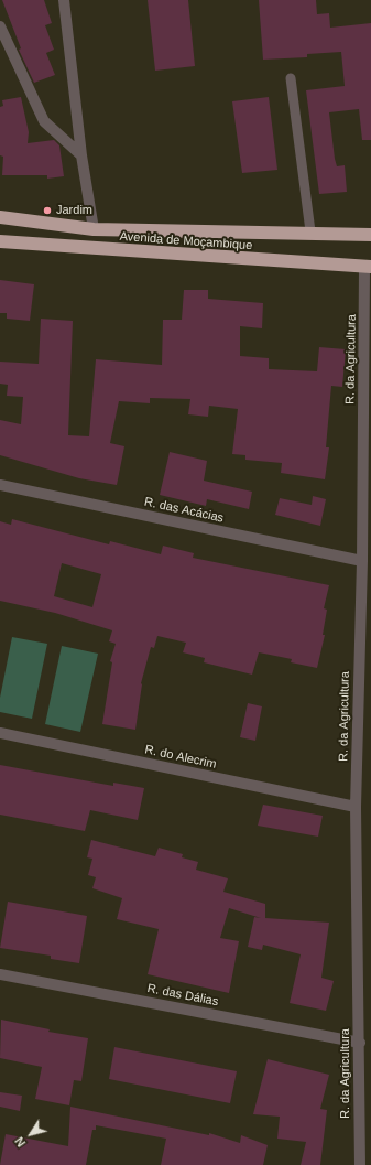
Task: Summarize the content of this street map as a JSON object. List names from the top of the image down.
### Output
{
  "streets": {
    "highway": ["Avenida de Moçambique"],
    "street": [
      "R. da Agricultura",
      "R. das Acácias",
      "R. do Alecrim",
      "R. das Dálias"
    ]
  },
  "crossings": [
    ["Avenida de Moçambique", "R. da Agricultura"],
    ["R. da Agricultura", "R. das Acácias"],
    ["R. da Agricultura", "R. do Alecrim"],
    ["R. da Agricultura", "R. das Dálias"]
  ],
  "places": ["Jardim"],
  "north": "bottom left"
}
